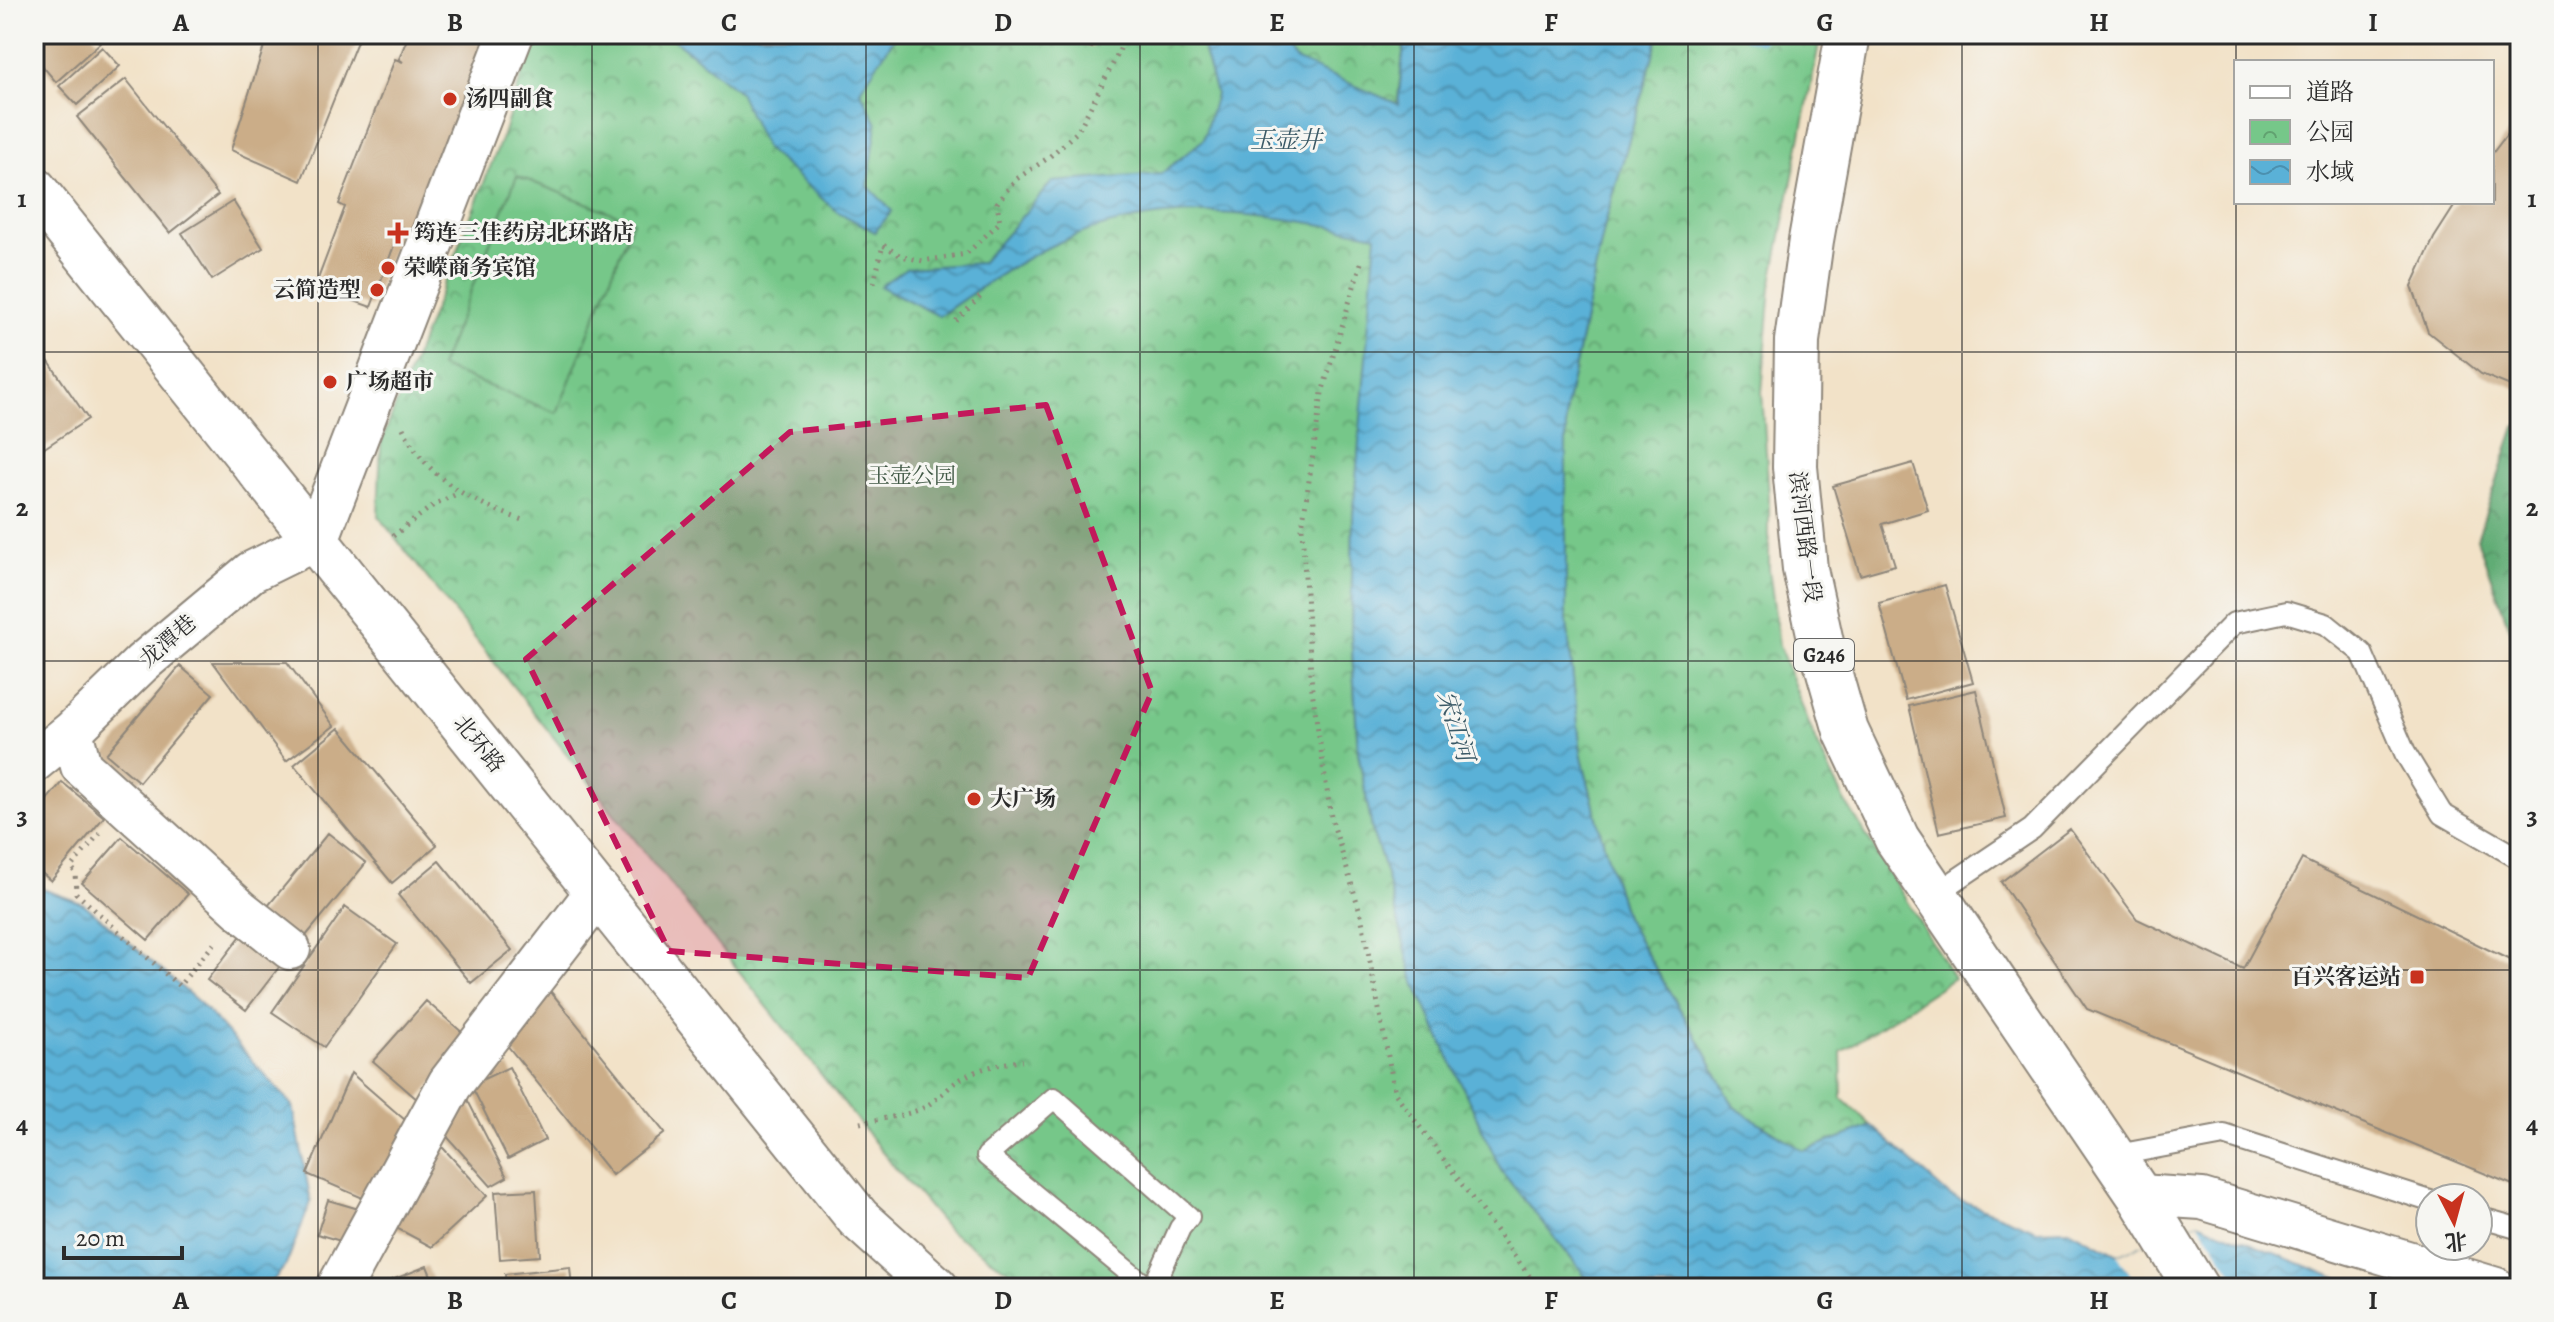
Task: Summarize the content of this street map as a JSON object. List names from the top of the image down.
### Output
{
  "streets": {
    "main road": ["滨河西路一段", "G246", "北环路"],
    "street": ["龙潭巷"]
  },
  "crossings": [
    ["滨河西路一段", "G246"],
    ["龙潭巷", "北环路"]
  ],
  "water": ["玉壶井", "宋江河"],
  "parks": ["玉壶公园"],
  "places": {
    "other": [
      "汤四副食",
      "荣嵘商务宾馆",
      "云简造型",
      "广场超市",
      "大广场"
    ],
    "health": ["筠连三佳药房北环路店"],
    "transit": ["百兴客运站"]
  },
  "legend": ["道路", "公园", "水域"],
  "scale_bar": "20 m",
  "north": "bottom",
  "grid": {
    "columns": [
      "A",
      "B",
      "C",
      "D",
      "E",
      "F",
      "G",
      "H",
      "I"
    ],
    "rows": [
      "1",
      "2",
      "3",
      "4"
    ]
  }
}
